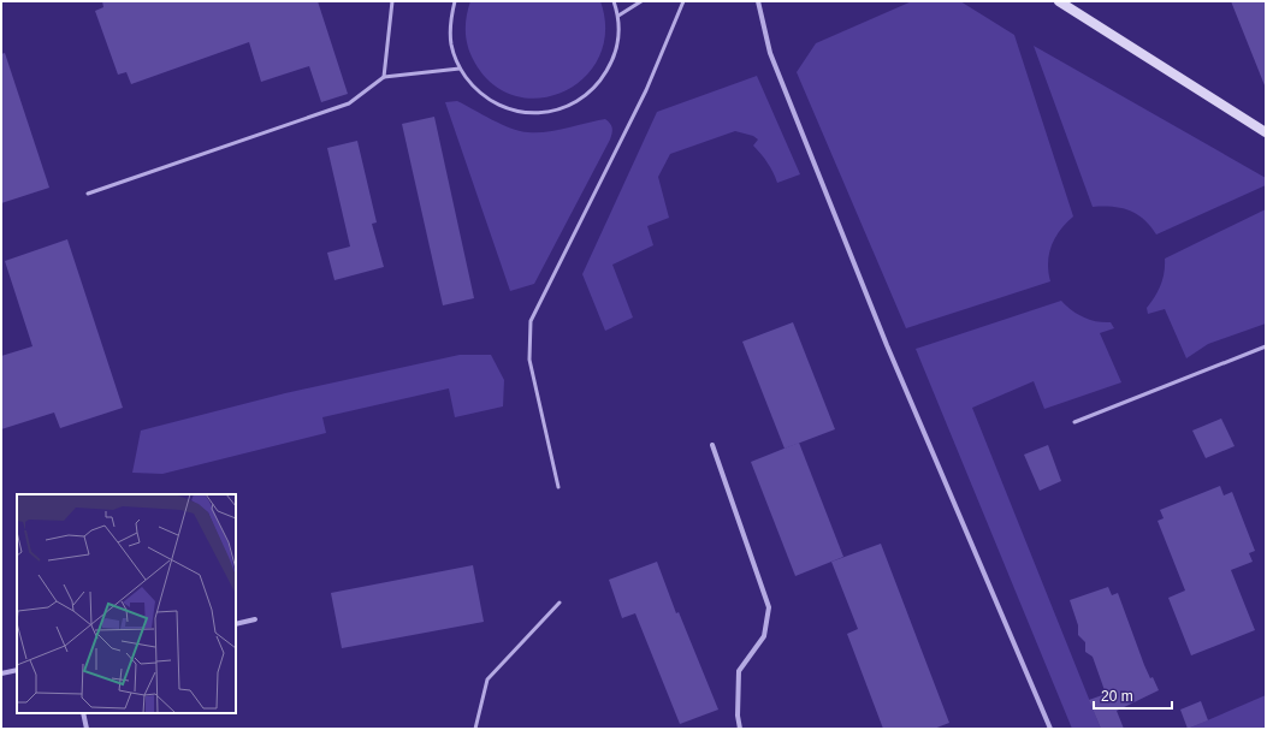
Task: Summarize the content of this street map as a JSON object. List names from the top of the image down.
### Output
{
  "scale_bar": "20 m"
}
